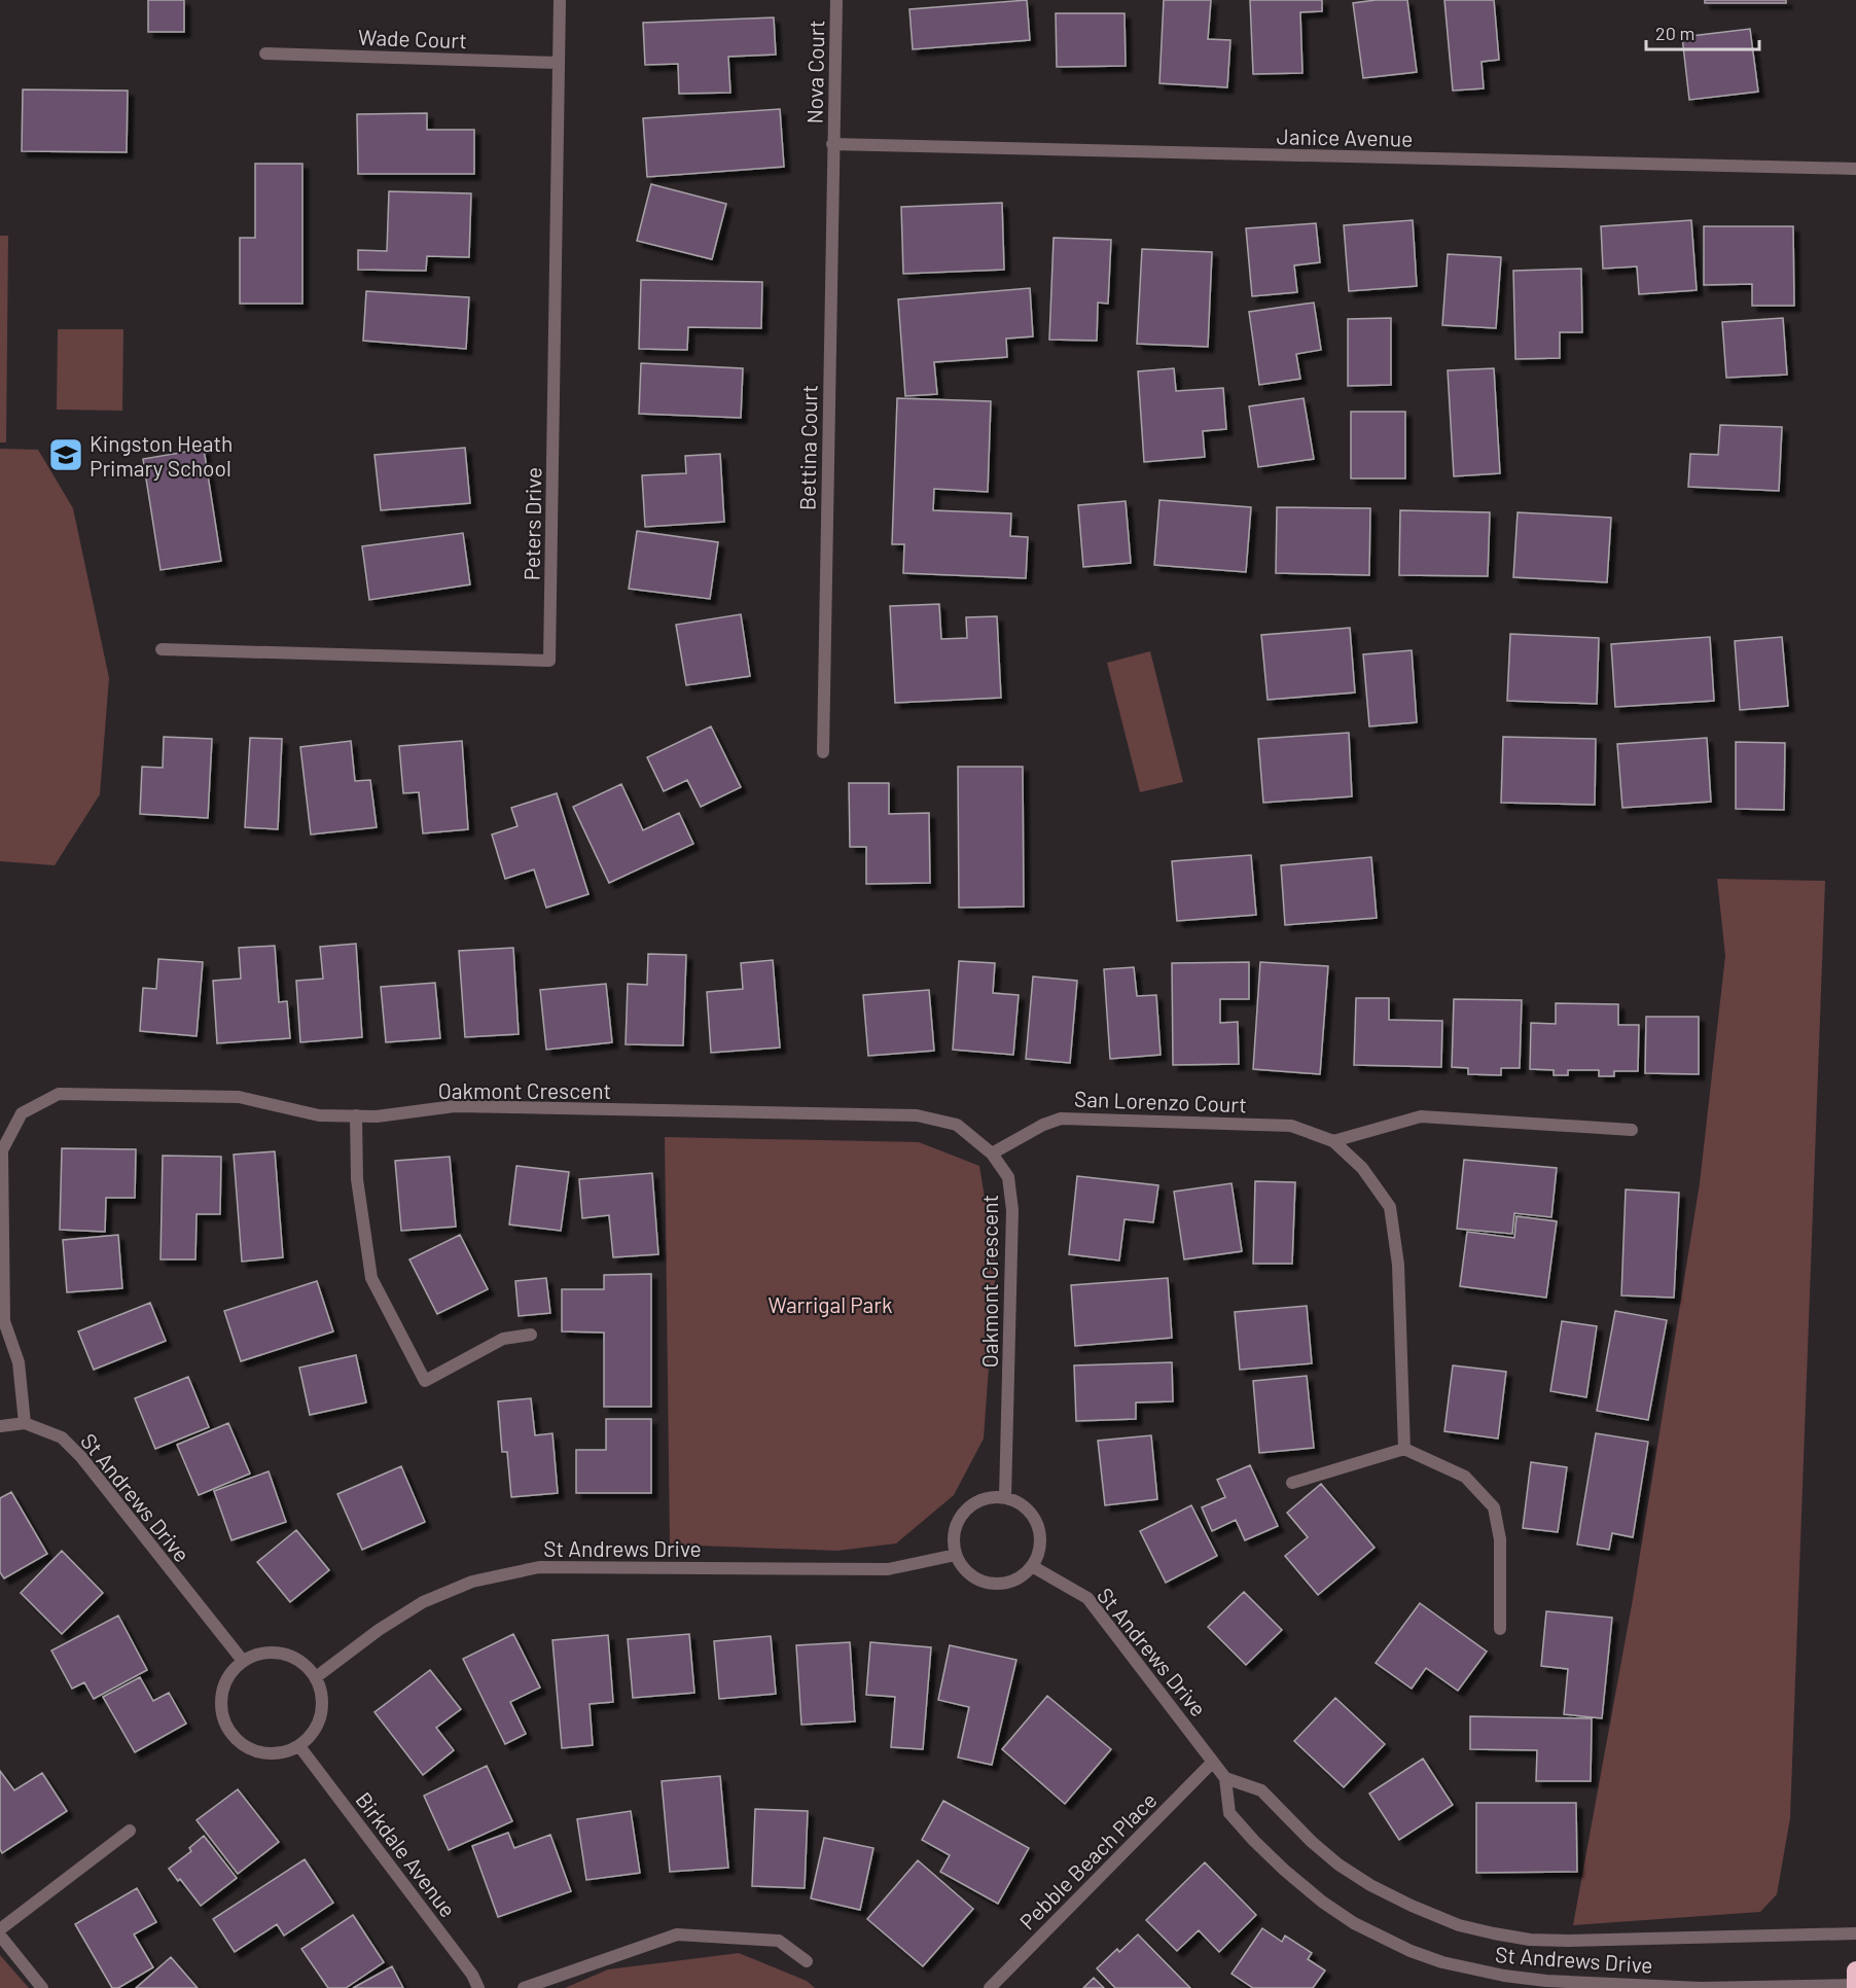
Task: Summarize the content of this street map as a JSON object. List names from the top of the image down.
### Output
{
  "streets": {
    "street": [
      "Wade Court",
      "Nova Court",
      "Janice Avenue",
      "Bettina Court",
      "Peters Drive",
      "Oakmont Crescent",
      "San Lorenzo Court",
      "St Andrews Drive",
      "Birkdale Avenue",
      "Pebble Beach Place"
    ]
  },
  "crossings": [
    ["Wade Court", "Peters Drive"],
    ["Nova Court", "Janice Avenue"],
    ["Nova Court", "Bettina Court"],
    ["Janice Avenue", "Bettina Court"],
    ["Oakmont Crescent", "San Lorenzo Court"],
    ["Oakmont Crescent", "St Andrews Drive"],
    ["St Andrews Drive", "Birkdale Avenue"],
    ["St Andrews Drive", "Pebble Beach Place"]
  ],
  "parks": ["Warrigal Park"],
  "places": {
    "school or university": ["Kingston Heath Primary School"]
  },
  "scale_bar": "20 m"
}
